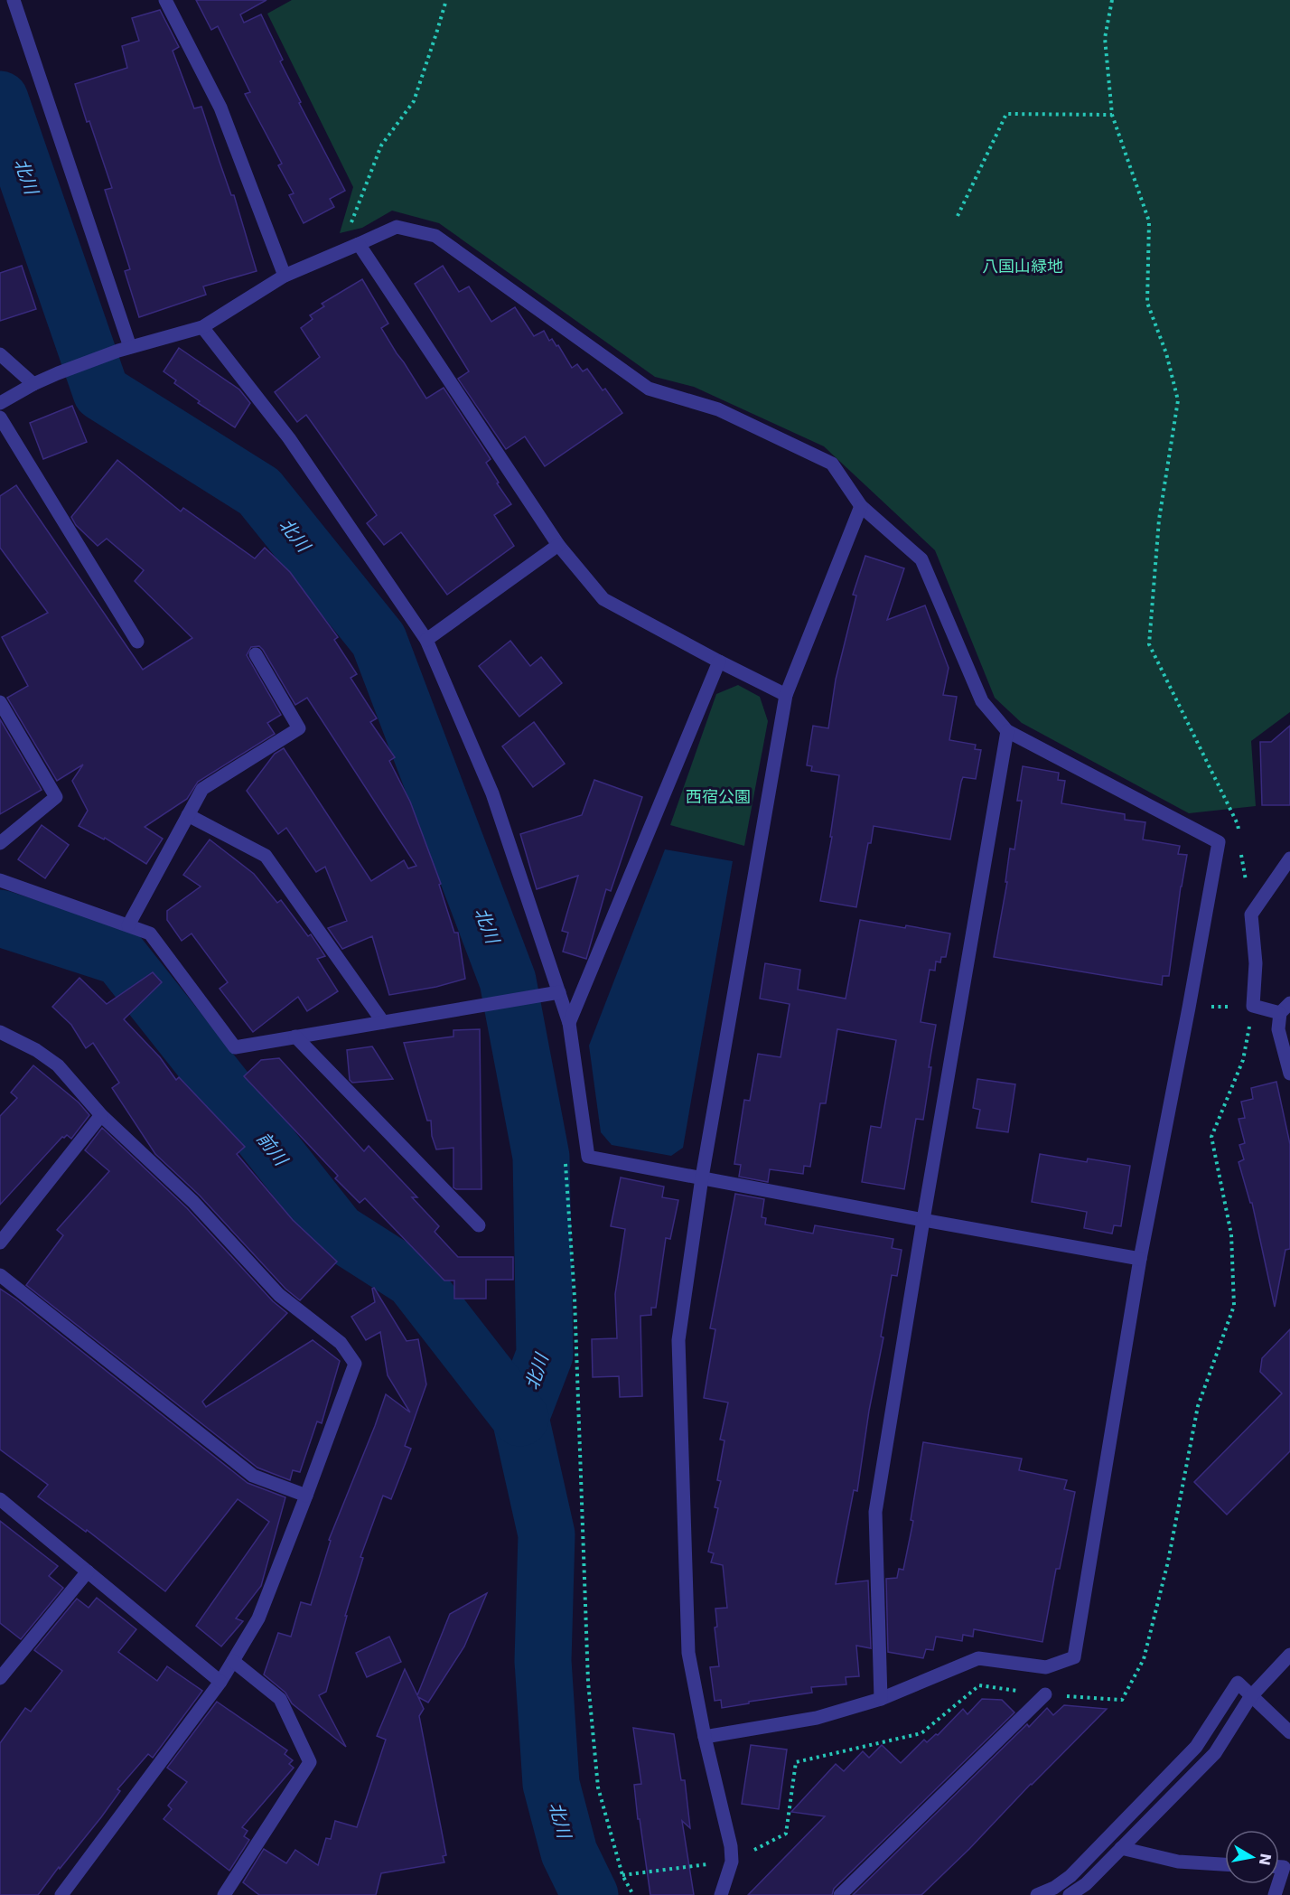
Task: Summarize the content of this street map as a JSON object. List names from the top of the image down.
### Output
{
  "water": ["北川", "前川"],
  "parks": ["八国山緑地", "西宿公園"],
  "north": "right"
}
